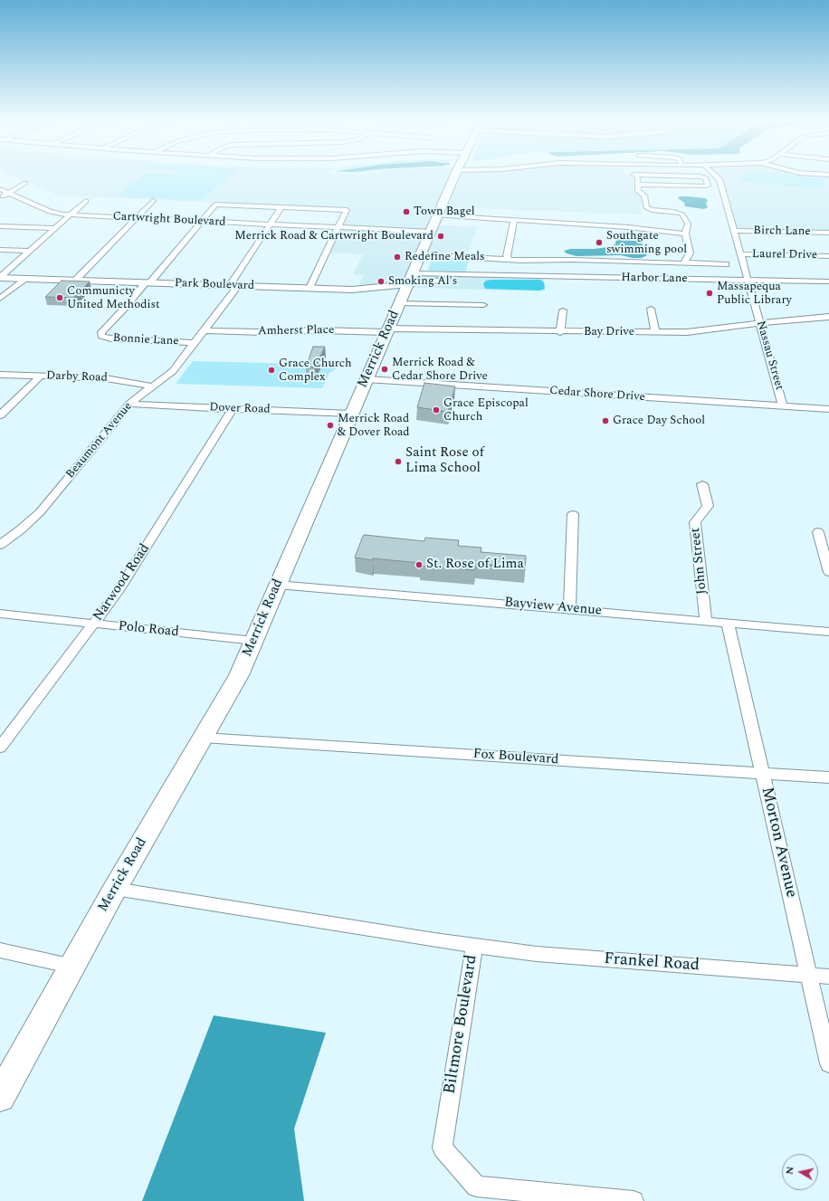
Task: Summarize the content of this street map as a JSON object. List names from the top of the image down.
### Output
{
  "streets": {
    "main road": ["Park Boulevard", "Merrick Road"],
    "street": [
      "Cartwright Boulevard",
      "Birch Lane",
      "Laurel Drive",
      "Harbor Lane",
      "Amherst Place",
      "Bay Drive",
      "Bonnie Lane",
      "Nassau Street",
      "Darby Road",
      "Cedar Shore Drive",
      "Dover Road",
      "Beaumont Avenue",
      "John Street",
      "Narwood Road",
      "Bayview Avenue",
      "Polo Road",
      "Fox Boulevard",
      "Morton Avenue",
      "Frankel Road",
      "Biltmore Boulevard"
    ]
  },
  "crossings": [
    ["Cartwright Boulevard", "Merrick Road"],
    ["Cartwright Boulevard", "Beaumont Avenue"],
    ["Birch Lane", "Nassau Street"],
    ["Laurel Drive", "Nassau Street"],
    ["Harbor Lane", "Park Boulevard"],
    ["Harbor Lane", "Merrick Road"],
    ["Harbor Lane", "Nassau Street"],
    ["Park Boulevard", "Bonnie Lane"],
    ["Park Boulevard", "Merrick Road"],
    ["Park Boulevard", "Beaumont Avenue"],
    ["Amherst Place", "Bay Drive"],
    ["Amherst Place", "Merrick Road"],
    ["Amherst Place", "Beaumont Avenue"],
    ["Bay Drive", "Merrick Road"],
    ["Bay Drive", "Nassau Street"],
    ["Bonnie Lane", "Beaumont Avenue"],
    ["Merrick Road", "Cedar Shore Drive"],
    ["Merrick Road", "Dover Road"],
    ["Merrick Road", "Bayview Avenue"],
    ["Merrick Road", "Polo Road"],
    ["Merrick Road", "Fox Boulevard"],
    ["Merrick Road", "Biltmore Boulevard"],
    ["Nassau Street", "Cedar Shore Drive"],
    ["Darby Road", "Beaumont Avenue"],
    ["Dover Road", "Beaumont Avenue"],
    ["Dover Road", "Narwood Road"],
    ["John Street", "Bayview Avenue"],
    ["Narwood Road", "Polo Road"],
    ["Bayview Avenue", "Morton Avenue"],
    ["Fox Boulevard", "Morton Avenue"],
    ["Morton Avenue", "Frankel Road"],
    ["Frankel Road", "Biltmore Boulevard"]
  ],
  "places": [
    "Town Bagel",
    "Merrick Road & Cartwright Boulevard",
    "Southgate swimming pool",
    "Redefine Meals",
    "Smoking Al's",
    "Massapequa Public Library",
    "Communicty United Methodist",
    "Merrick Road & Cedar Shore Drive",
    "Grace Church Complex",
    "Grace Episcopal Church",
    "Grace Day School",
    "Merrick Road & Dover Road",
    "Saint Rose of Lima School",
    "St. Rose of Lima"
  ],
  "north": "left"
}
